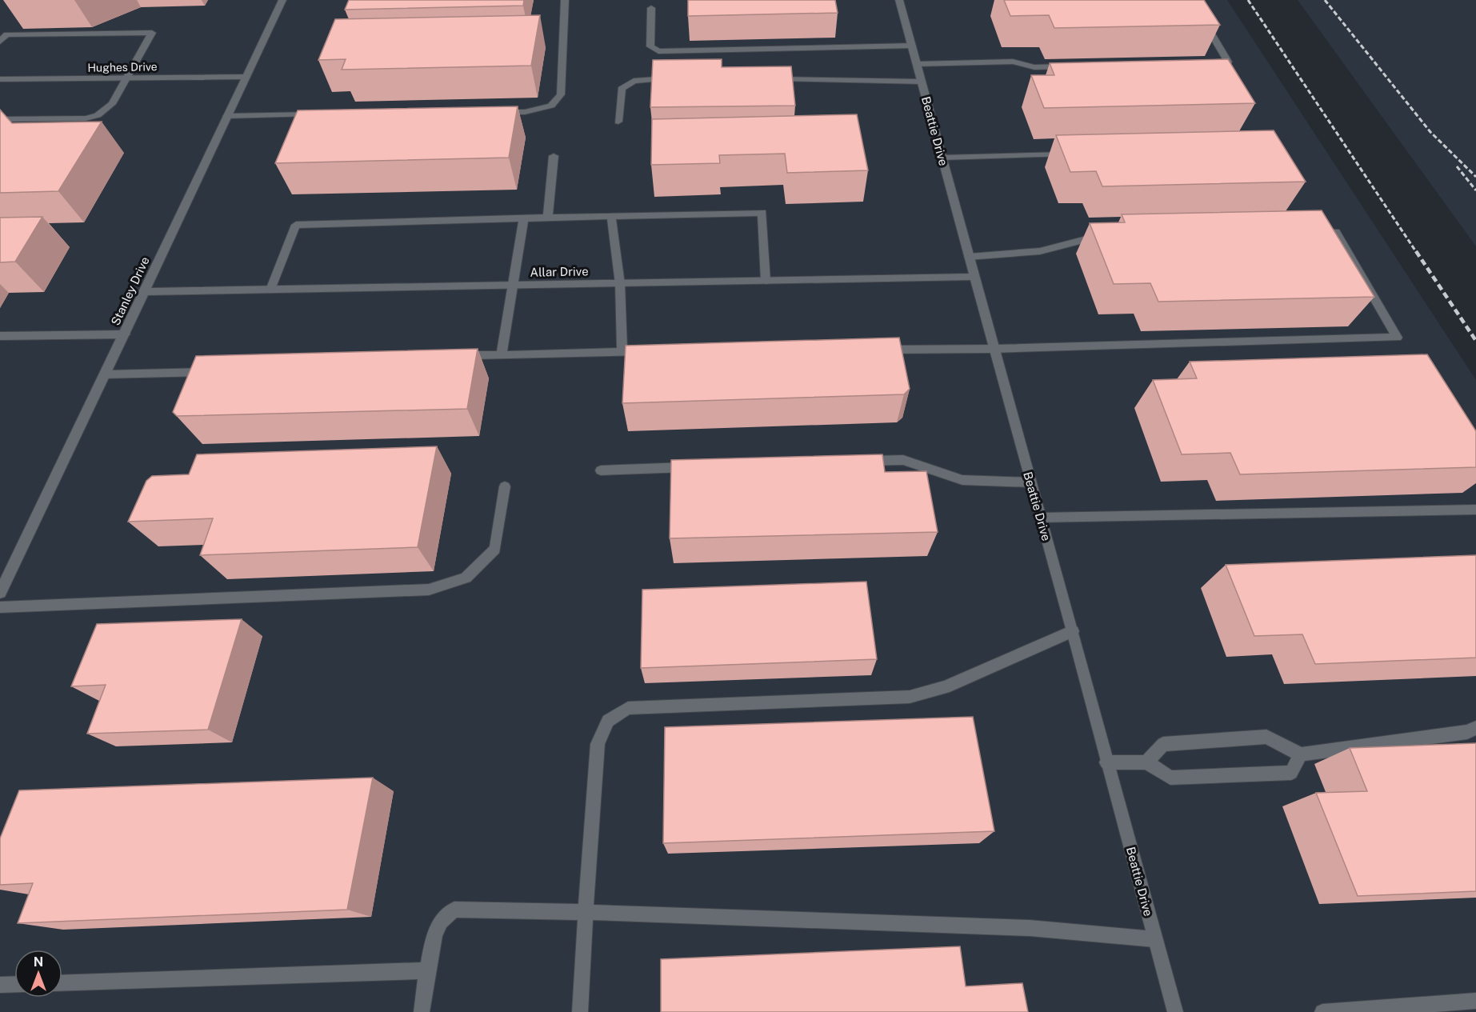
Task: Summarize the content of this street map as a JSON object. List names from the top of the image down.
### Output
{
  "streets": {
    "street": [
      "Hughes Drive",
      "Beattie Drive",
      "Allar Drive",
      "Stanley Drive"
    ]
  },
  "crossings": [
    ["Hughes Drive", "Stanley Drive"],
    ["Beattie Drive", "Allar Drive"],
    ["Allar Drive", "Stanley Drive"]
  ],
  "north": "top"
}
